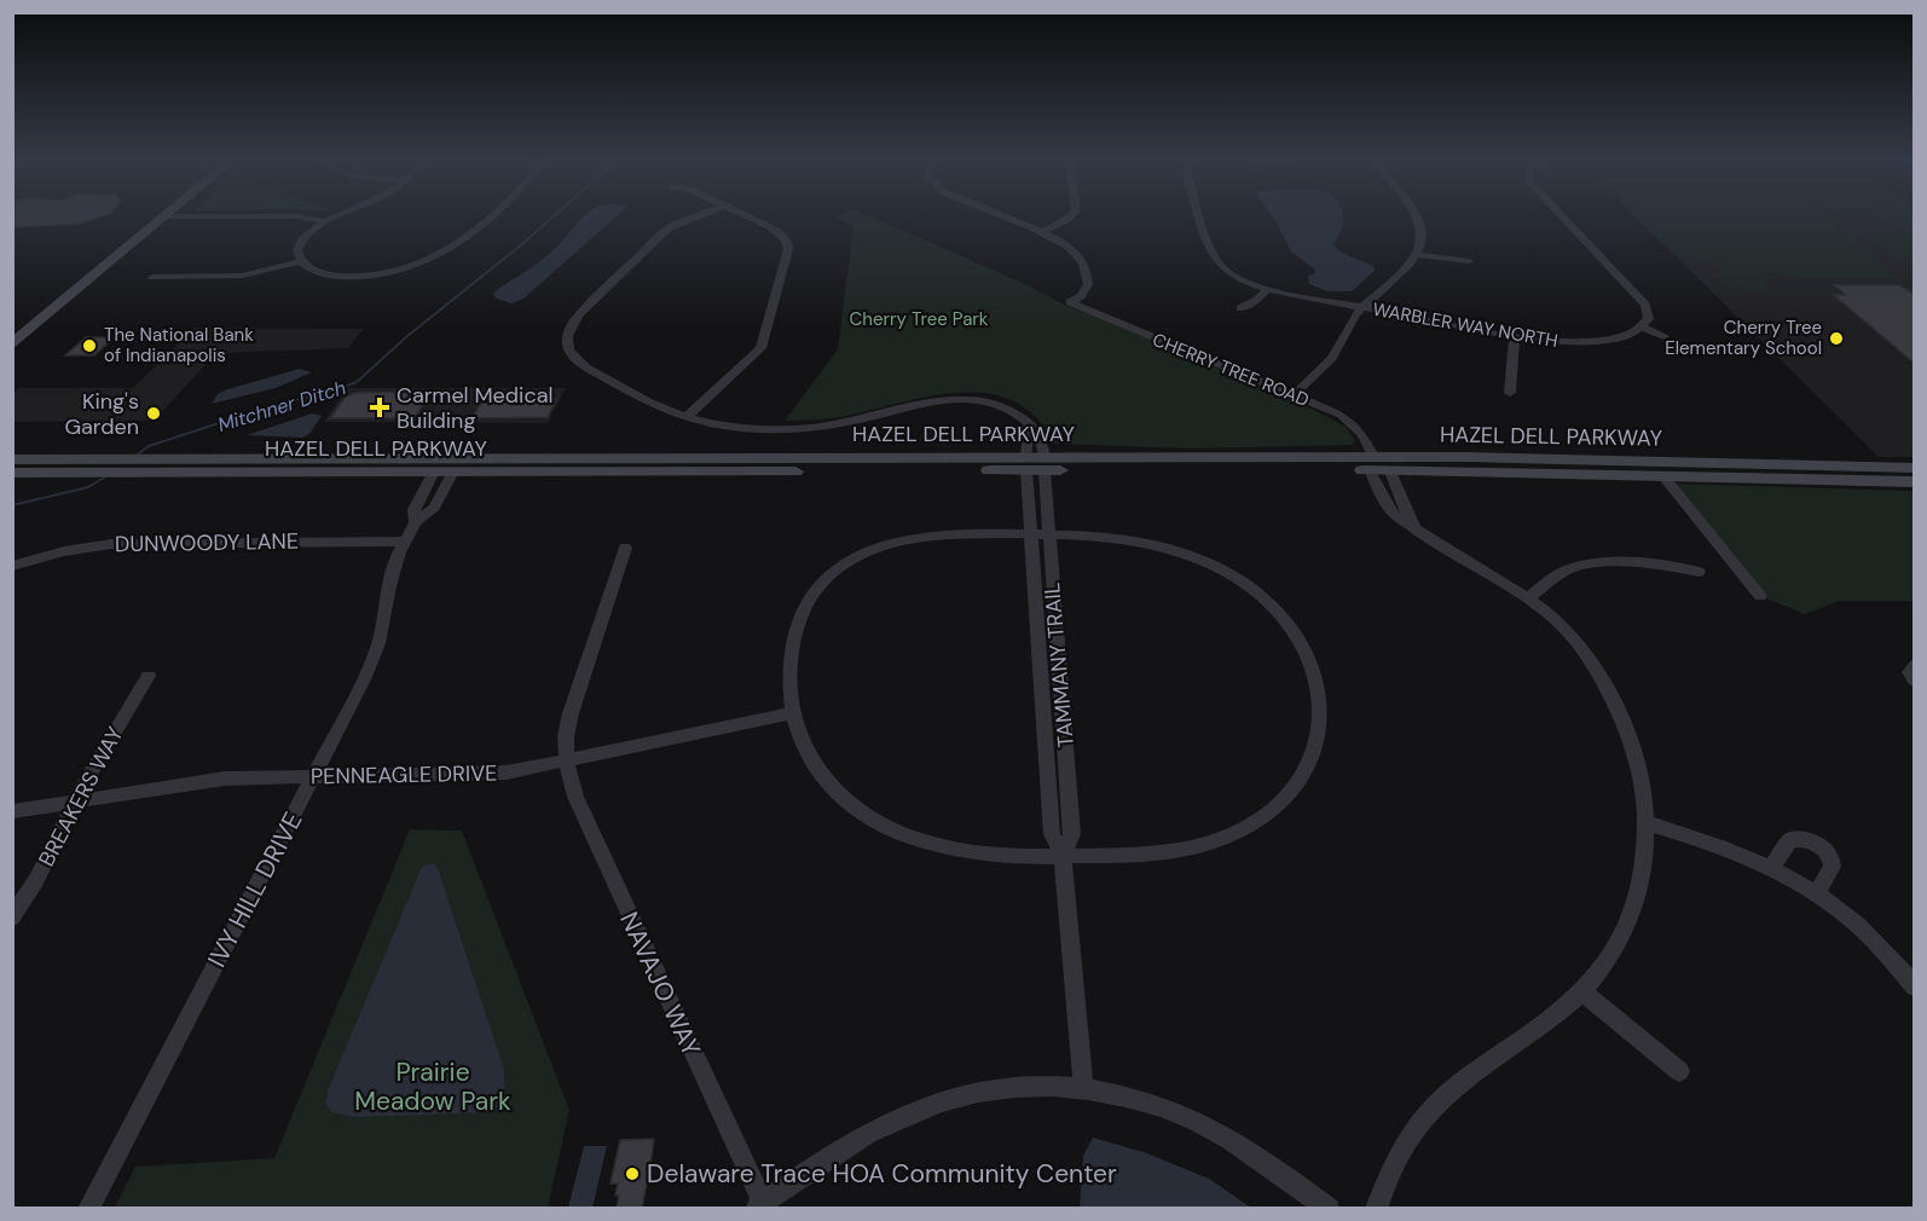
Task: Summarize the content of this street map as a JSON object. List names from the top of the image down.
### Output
{
  "streets": {
    "main road": ["HAZEL DELL PARKWAY"],
    "street": [
      "WARBLER WAY NORTH",
      "CHERRY TREE ROAD",
      "DUNWOODY LANE",
      "TAMMANY TRAIL",
      "PENNEAGLE DRIVE",
      "BREAKERS WAY",
      "IVY HILL DRIVE",
      "NAVAJO WAY"
    ]
  },
  "crossings": [
    ["CHERRY TREE ROAD", "HAZEL DELL PARKWAY"],
    ["HAZEL DELL PARKWAY", "TAMMANY TRAIL"],
    ["HAZEL DELL PARKWAY", "IVY HILL DRIVE"],
    ["DUNWOODY LANE", "IVY HILL DRIVE"],
    ["PENNEAGLE DRIVE", "BREAKERS WAY"],
    ["PENNEAGLE DRIVE", "IVY HILL DRIVE"],
    ["PENNEAGLE DRIVE", "NAVAJO WAY"]
  ],
  "water": ["Mitchner Ditch"],
  "parks": ["Cherry Tree Park", "Prairie Meadow Park"],
  "places": {
    "other": [
      "Cherry Tree Elementary School",
      "The National Bank of Indianapolis",
      "King's Garden",
      "Delaware Trace HOA Community Center"
    ],
    "health": ["Carmel Medical Building"]
  }
}
